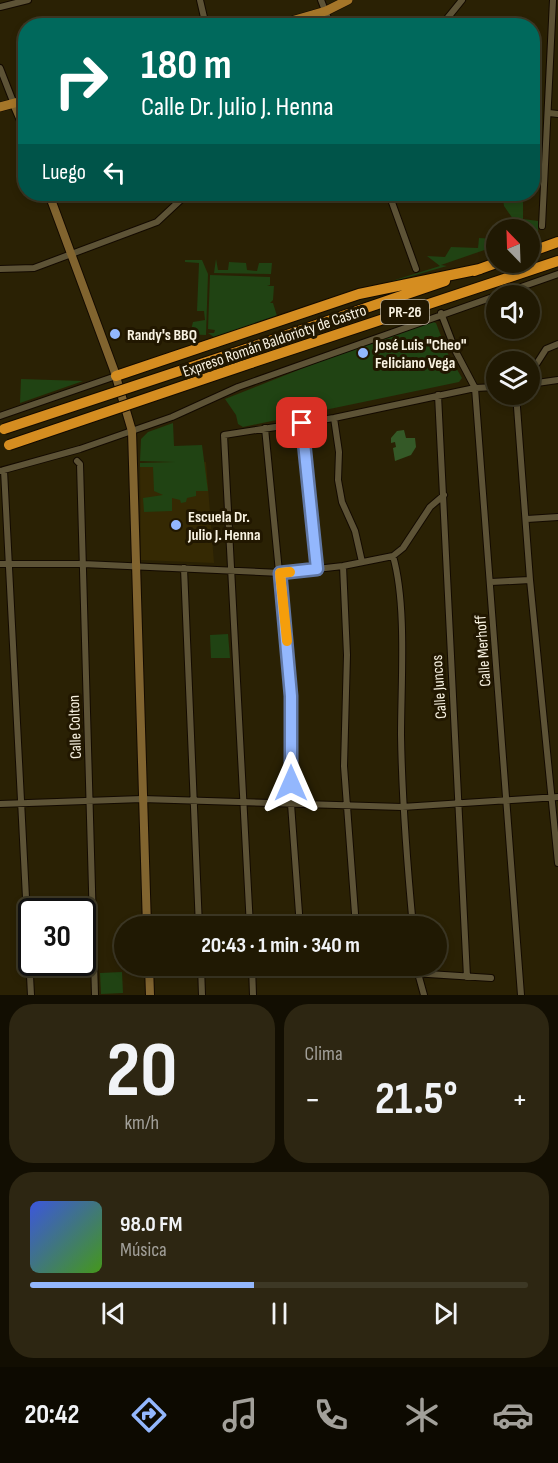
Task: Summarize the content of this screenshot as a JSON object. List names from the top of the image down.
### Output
{
  "streets": {
    "highway": ["PR-26", "Expreso Román Baldorioty de Castro"],
    "street": ["Calle Merhoff", "Calle Juncos", "Calle Colton"]
  },
  "places": ["Randy's BBQ", "José Luis \"Cheo\" Feliciano Vega", "Escuela Dr. Julio J. Henna"],
  "north": "top left",
  "page": {
    "turn": ["180 m", "Calle Dr. Julio J. Henna"],
    "then": "Luego",
    "limit": "30",
    "trip": "20:43 · 1 min · 340 m",
    "tile": [
      ["20", "km/h"],
      "Clima"
    ],
    "heat": ["−", "21.5°", "+"],
    "song": ["98.0 FM", "Música"],
    "tabs": "20:42"
  }
}
